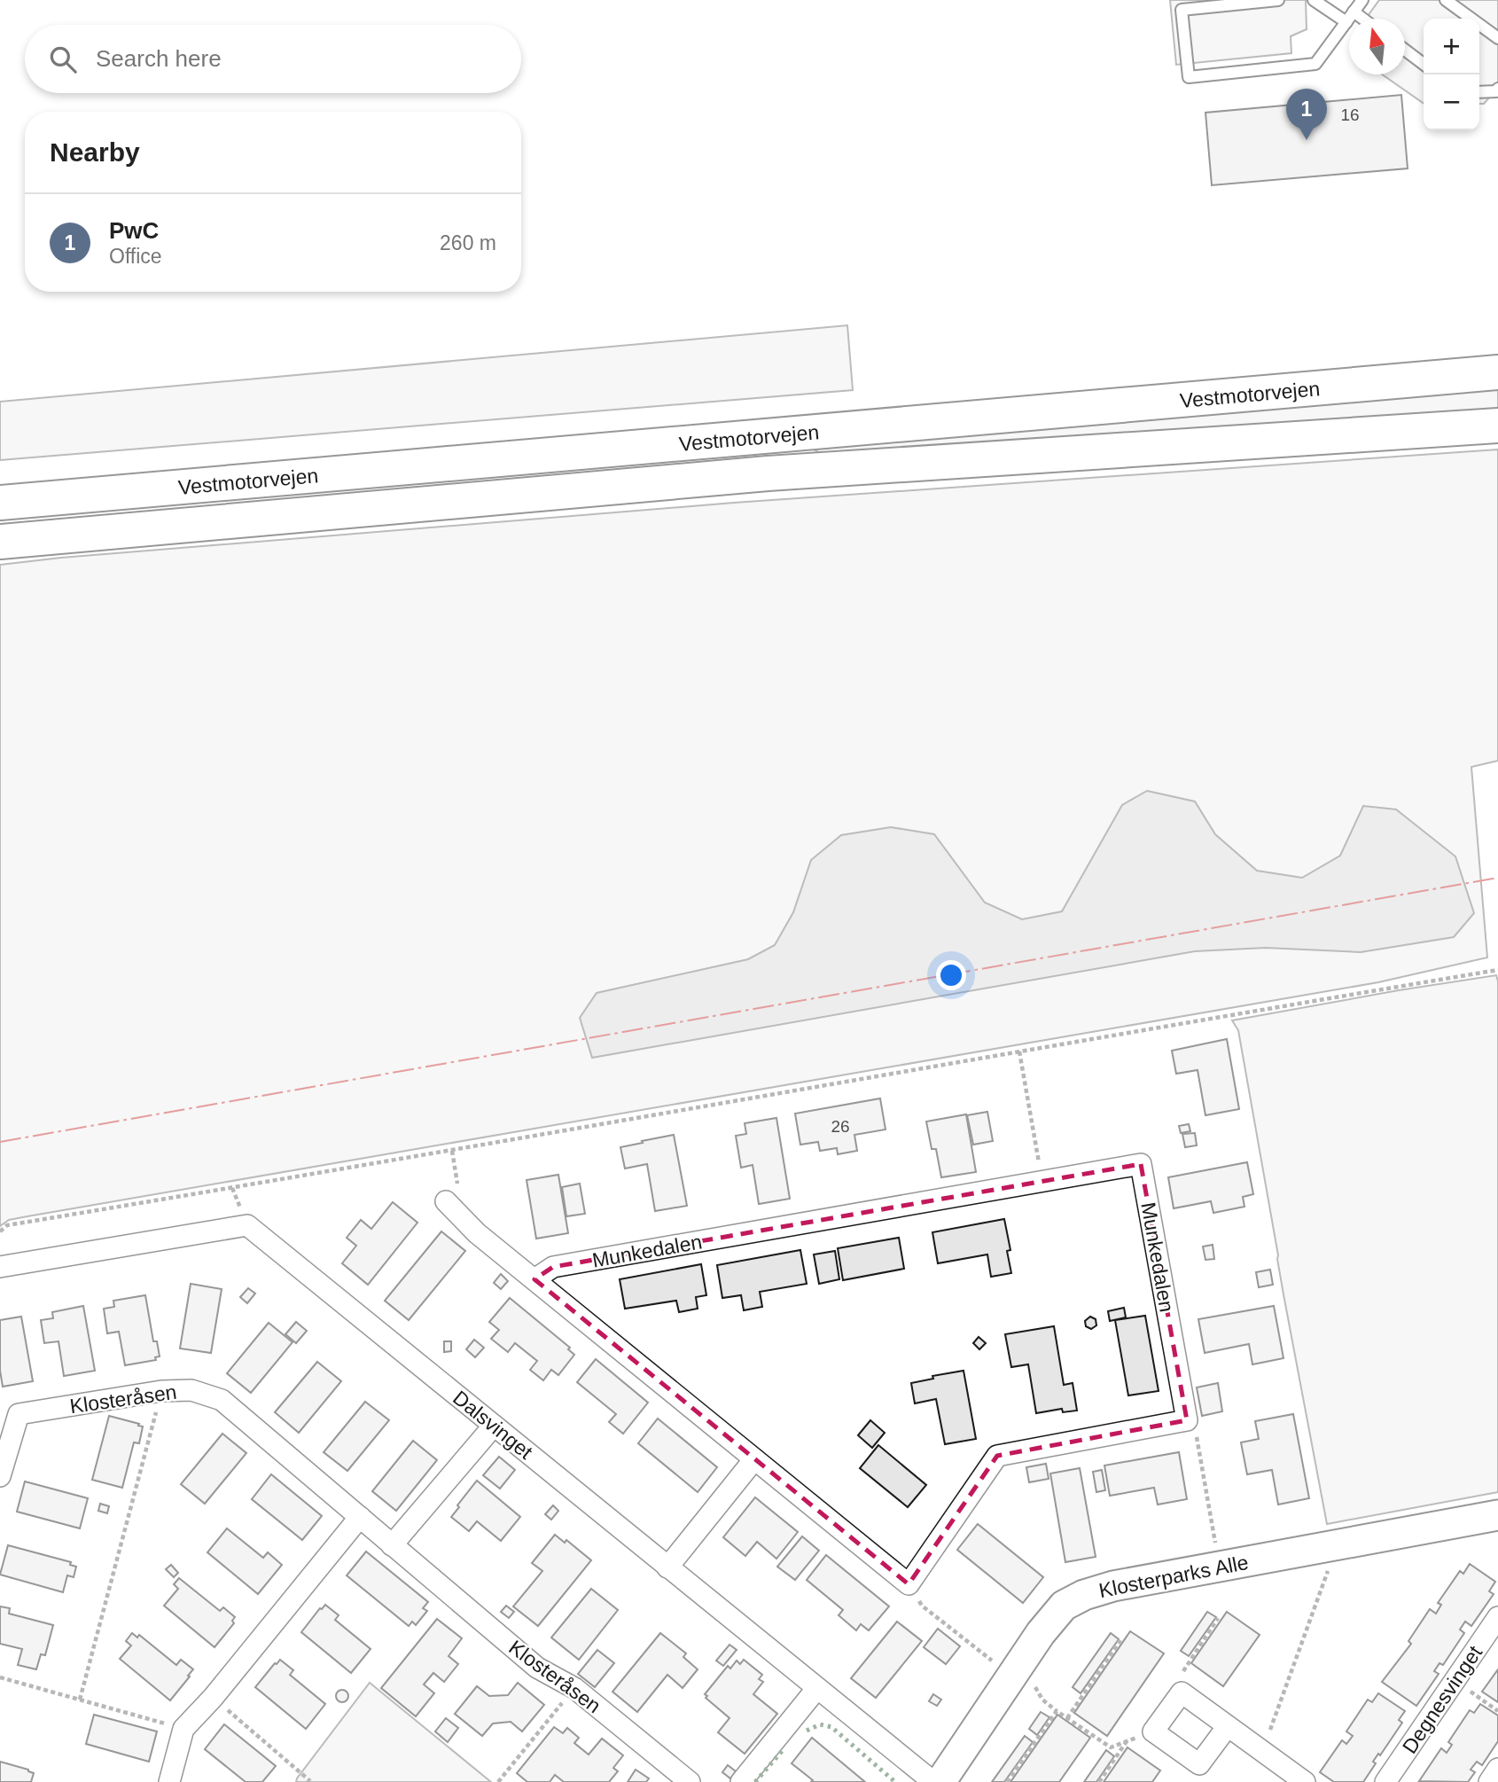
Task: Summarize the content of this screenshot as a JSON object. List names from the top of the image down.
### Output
{
  "streets": {
    "highway": ["Vestmotorvejen"],
    "street": [
      "Munkedalen",
      "Klosteråsen",
      "Dalsvinget",
      "Klosterparks Alle",
      "Degnesvinget"
    ]
  },
  "house_numbers": ["16", "26"],
  "north": "top",
  "page": {
    "map_buttons": ["+", "−"],
    "search": "Search here",
    "pins": "1",
    "heading": "Nearby",
    "list": [
      {
        "mark": "1",
        "name": "PwC",
        "note": "Office",
        "value": "260 m"
      }
    ]
  }
}
